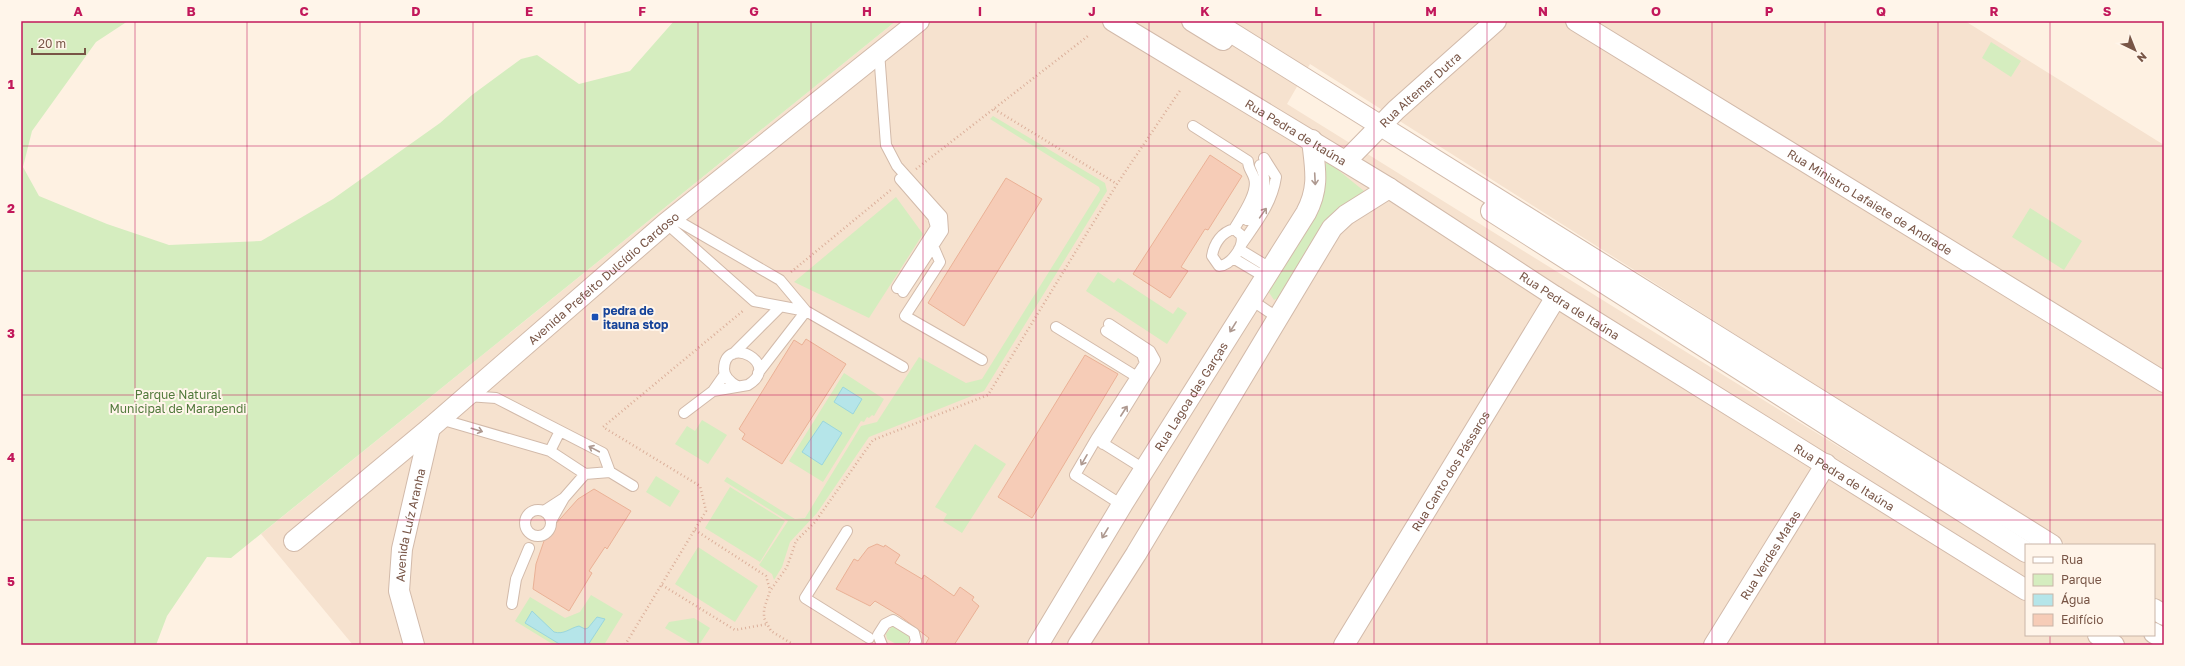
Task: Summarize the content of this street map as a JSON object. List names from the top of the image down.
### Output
{
  "streets": {
    "street": [
      "Rua Altemar Dutra",
      "Rua Pedra de Itaúna",
      "Rua Ministro Lafaiete de Andrade",
      "Avenida Prefeito Dulcídio Cardoso",
      "Rua Lagoa das Garças",
      "Rua Canto dos Pássaros",
      "Avenida Luíz Aranha",
      "Rua Verdes Matas"
    ]
  },
  "crossings": [
    ["Rua Altemar Dutra", "Rua Pedra de Itaúna"],
    ["Rua Pedra de Itaúna", "Rua Lagoa das Garças"],
    ["Rua Pedra de Itaúna", "Rua Canto dos Pássaros"],
    ["Rua Pedra de Itaúna", "Rua Verdes Matas"],
    ["Avenida Prefeito Dulcídio Cardoso", "Avenida Luíz Aranha"]
  ],
  "parks": ["Parque Natural Municipal de Marapendi"],
  "places": {
    "transit": ["pedra de itauna stop"]
  },
  "legend": [
    "Rua",
    "Parque",
    "Água",
    "Edifício"
  ],
  "scale_bar": "20 m",
  "north": "bottom right",
  "grid": {
    "columns": [
      "A",
      "B",
      "C",
      "D",
      "E",
      "F",
      "G",
      "H",
      "I",
      "J",
      "K",
      "L",
      "M",
      "N",
      "O",
      "P",
      "Q",
      "R",
      "S"
    ],
    "rows": [
      "1",
      "2",
      "3",
      "4",
      "5"
    ]
  }
}
